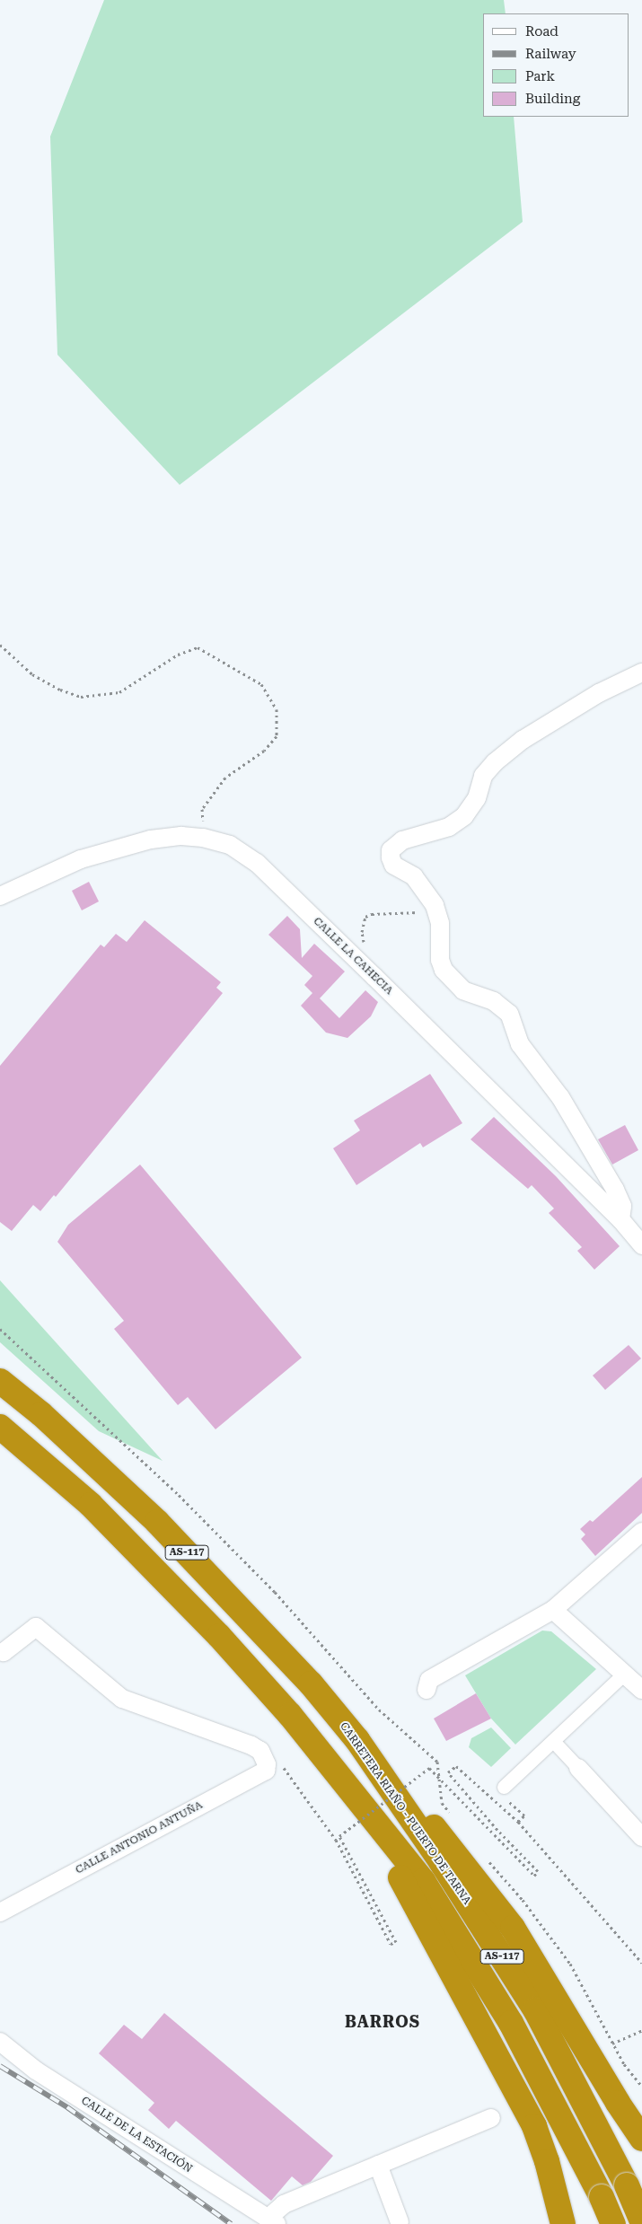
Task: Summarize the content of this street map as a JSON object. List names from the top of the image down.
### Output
{
  "streets": {
    "highway": ["AS-117", "CARRETERA RIAÑO - PUERTO DE TARNA"],
    "street": ["CALLE LA CAHECIA", "CALLE ANTONIO ANTUÑA", "CALLE DE LA ESTACIÓN"]
  },
  "districts": ["BARROS"],
  "legend": [
    "Road",
    "Railway",
    "Park",
    "Building"
  ]
}
